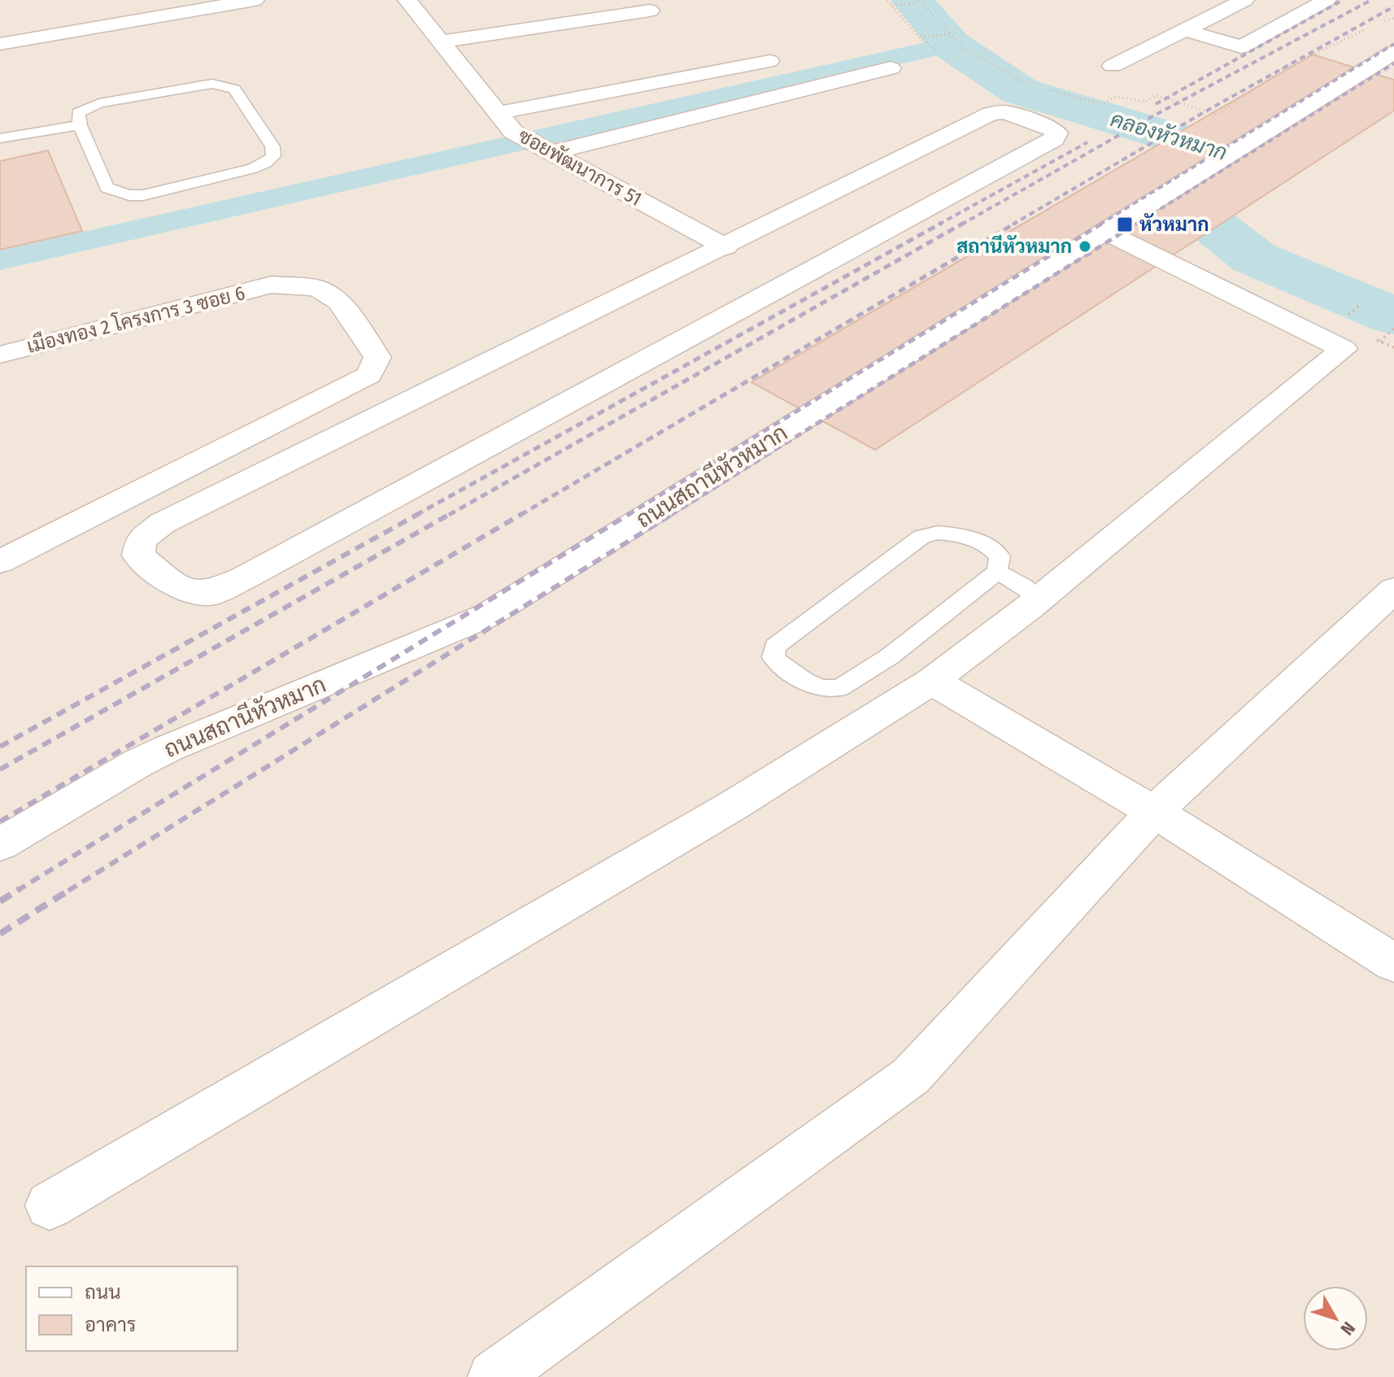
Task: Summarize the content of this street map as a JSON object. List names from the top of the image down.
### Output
{
  "streets": {
    "street": ["ซอยพัฒนาการ 51", "เมืองทอง 2 โครงการ 3 ซอย 6", "ถนนสถานีหัวหมาก"]
  },
  "water": ["คลองหัวหมาก"],
  "places": {
    "transit": ["หัวหมาก"],
    "other": ["สถานีหัวหมาก"]
  },
  "legend": ["ถนน", "อาคาร"],
  "north": "bottom right"
}
